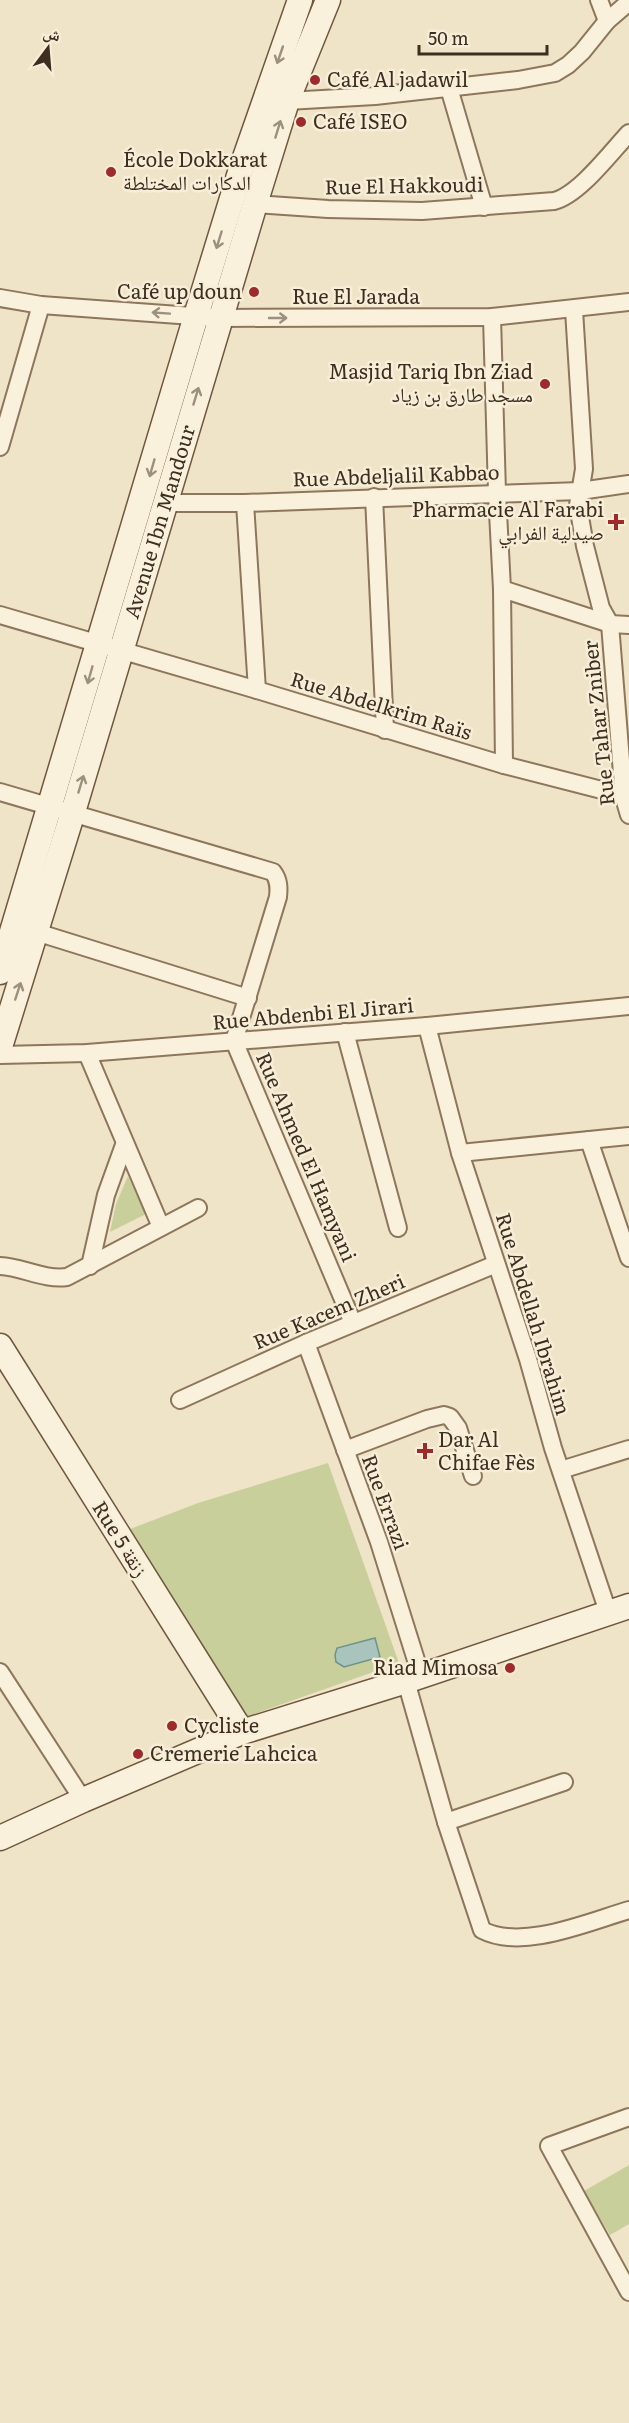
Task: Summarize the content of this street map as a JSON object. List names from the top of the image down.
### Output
{
  "streets": {
    "street": [
      "Rue El Hakkoudi",
      "Rue El Jarada",
      "Rue Abdeljalil Kabbao",
      "Avenue Ibn Mandour",
      "Rue Abdelkrim Raïs",
      "Rue Tahar Zniber",
      "Rue Abdenbi El Jirari",
      "Rue Ahmed El Hamyani",
      "Rue Kacem Zheri",
      "Rue Abdellah Ibrahim",
      "Rue Errazi",
      "Rue 5 زنقة"
    ]
  },
  "crossings": [
    ["Rue El Hakkoudi", "Avenue Ibn Mandour"],
    ["Rue El Jarada", "Avenue Ibn Mandour"],
    ["Rue El Jarada", "Rue Tahar Zniber"],
    ["Rue Abdeljalil Kabbao", "Avenue Ibn Mandour"],
    ["Rue Abdeljalil Kabbao", "Rue Tahar Zniber"],
    ["Avenue Ibn Mandour", "Rue Abdelkrim Raïs"],
    ["Rue Abdelkrim Raïs", "Rue Tahar Zniber"],
    ["Rue Abdenbi El Jirari", "Rue Ahmed El Hamyani"],
    ["Rue Abdenbi El Jirari", "Rue Abdellah Ibrahim"],
    ["Rue Ahmed El Hamyani", "Rue Kacem Zheri"],
    ["Rue Kacem Zheri", "Rue Abdellah Ibrahim"],
    ["Rue Kacem Zheri", "Rue Errazi"]
  ],
  "places": {
    "other": [
      "Café Al jadawil",
      "Café ISEO",
      "École Dokkarat الدكارات المختلطة",
      "Café up doun",
      "Masjid Tariq Ibn Ziad مسجد طارق بن زياد",
      "Riad Mimosa",
      "Cycliste",
      "Cremerie Lahcica"
    ],
    "health": ["Pharmacie Al Farabi صيدلية الفرابي", "Dar Al Chifae Fès"]
  },
  "scale_bar": "50 m",
  "north": "top"
}
